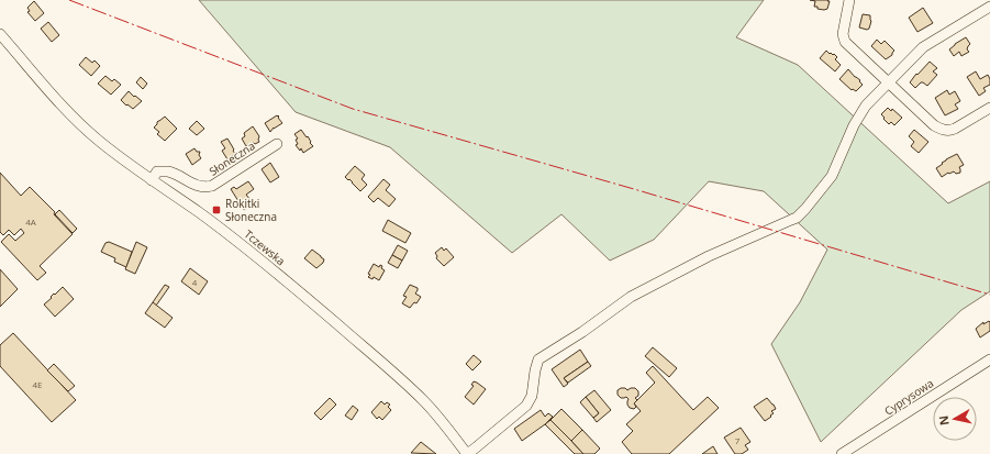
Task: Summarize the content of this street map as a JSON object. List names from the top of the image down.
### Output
{
  "streets": {
    "street": ["Słoneczna", "Tczewska", "Cyprysowa"]
  },
  "crossings": [
    ["Słoneczna", "Tczewska"]
  ],
  "places": {
    "transit": ["Rokitki Słoneczna"]
  },
  "house_numbers": [
    "4A",
    "4",
    "4E",
    "7"
  ],
  "north": "left"
}
